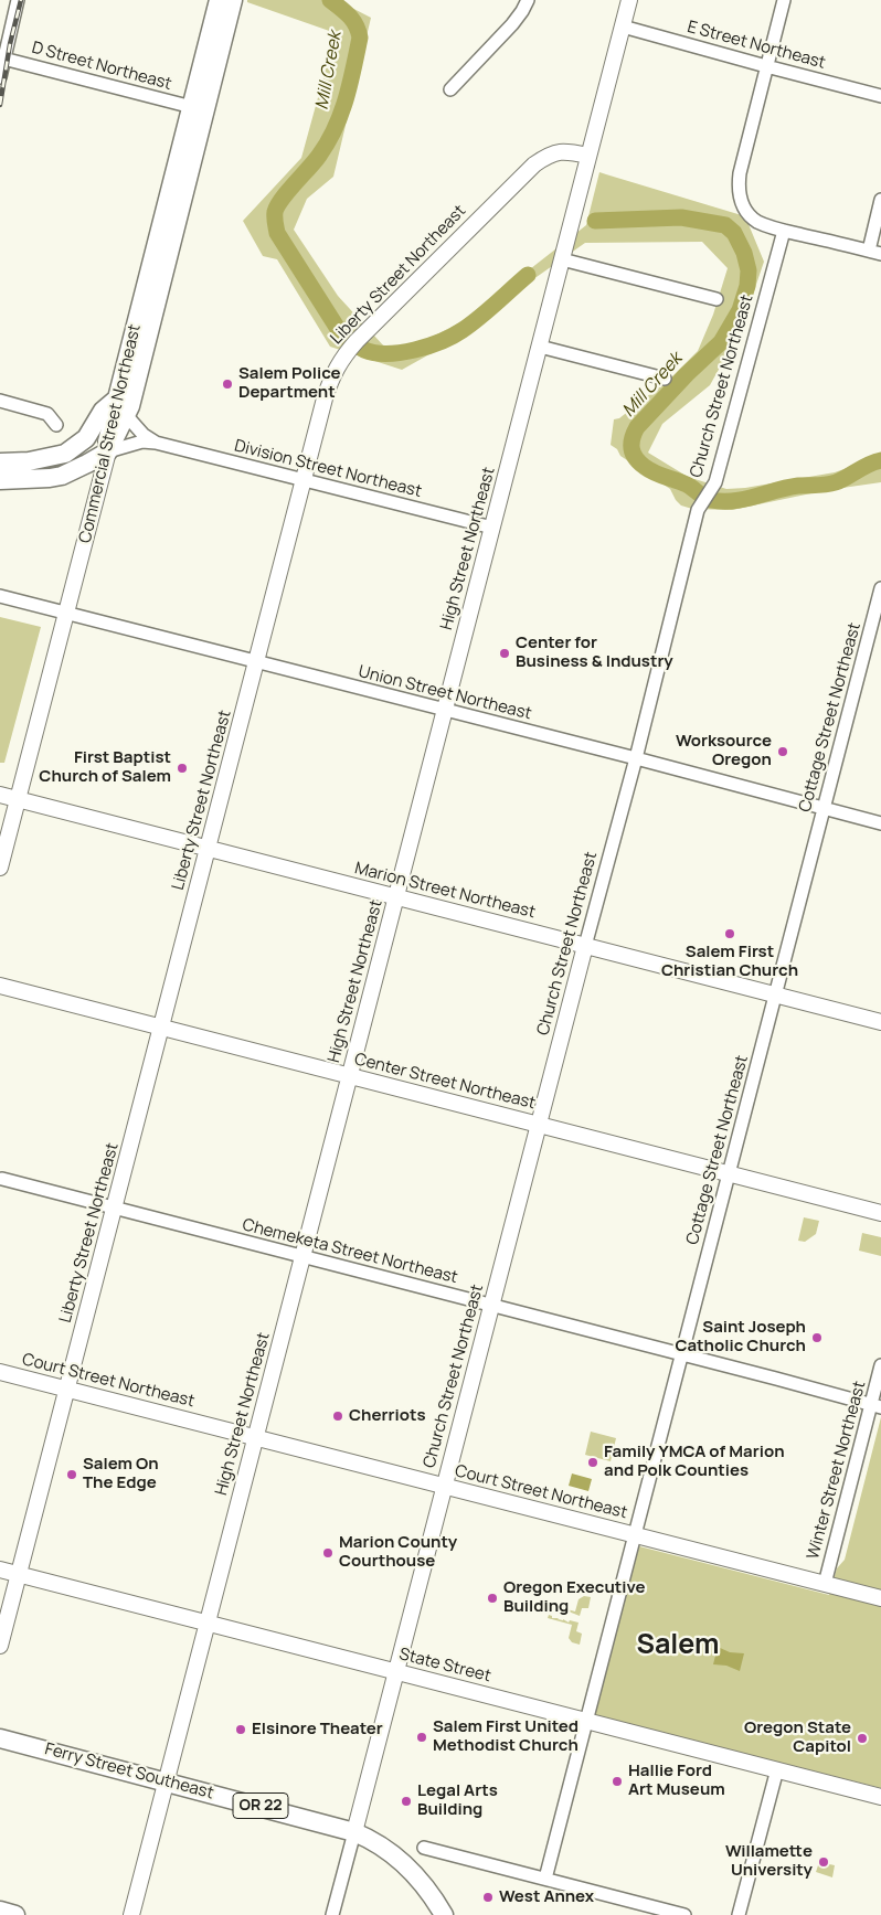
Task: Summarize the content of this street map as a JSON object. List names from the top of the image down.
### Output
{
  "streets": {
    "highway": ["Commercial Street Northeast", "Ferry Street Southeast", "OR 22"],
    "main road": [
      "Liberty Street Northeast",
      "Church Street Northeast",
      "High Street Northeast",
      "Marion Street Northeast",
      "Center Street Northeast",
      "Court Street Northeast",
      "State Street"
    ],
    "street": [
      "E Street Northeast",
      "D Street Northeast",
      "Division Street Northeast",
      "Union Street Northeast",
      "Cottage Street Northeast",
      "Chemeketa Street Northeast",
      "Winter Street Northeast"
    ]
  },
  "crossings": [
    ["E Street Northeast", "High Street Northeast"],
    ["D Street Northeast", "Commercial Street Northeast"],
    ["Liberty Street Northeast", "Division Street Northeast"],
    ["Liberty Street Northeast", "High Street Northeast"],
    ["Liberty Street Northeast", "Union Street Northeast"],
    ["Liberty Street Northeast", "Marion Street Northeast"],
    ["Liberty Street Northeast", "Center Street Northeast"],
    ["Liberty Street Northeast", "Chemeketa Street Northeast"],
    ["Liberty Street Northeast", "Court Street Northeast"],
    ["Liberty Street Northeast", "State Street"],
    ["Church Street Northeast", "Union Street Northeast"],
    ["Church Street Northeast", "Marion Street Northeast"],
    ["Church Street Northeast", "Center Street Northeast"],
    ["Church Street Northeast", "Chemeketa Street Northeast"],
    ["Church Street Northeast", "Court Street Northeast"],
    ["Church Street Northeast", "State Street"],
    ["Church Street Northeast", "Ferry Street Southeast"],
    ["Church Street Northeast", "OR 22"],
    ["Commercial Street Northeast", "Union Street Northeast"],
    ["Commercial Street Northeast", "Marion Street Northeast"],
    ["Division Street Northeast", "High Street Northeast"],
    ["High Street Northeast", "Union Street Northeast"],
    ["High Street Northeast", "Marion Street Northeast"],
    ["High Street Northeast", "Center Street Northeast"],
    ["High Street Northeast", "Chemeketa Street Northeast"],
    ["High Street Northeast", "Court Street Northeast"],
    ["High Street Northeast", "State Street"],
    ["High Street Northeast", "Ferry Street Southeast"],
    ["Union Street Northeast", "Cottage Street Northeast"],
    ["Cottage Street Northeast", "Marion Street Northeast"],
    ["Cottage Street Northeast", "Center Street Northeast"],
    ["Cottage Street Northeast", "Chemeketa Street Northeast"],
    ["Cottage Street Northeast", "Court Street Northeast"],
    ["Cottage Street Northeast", "State Street"],
    ["Chemeketa Street Northeast", "Winter Street Northeast"],
    ["Court Street Northeast", "Winter Street Northeast"],
    ["Ferry Street Southeast", "OR 22"]
  ],
  "districts": ["Salem"],
  "water": ["Mill Creek"],
  "places": [
    "Salem Police Department",
    "Center for Business & Industry",
    "Worksource Oregon",
    "First Baptist Church of Salem",
    "Salem First Christian Church",
    "Saint Joseph Catholic Church",
    "Cherriots",
    "Family YMCA of Marion and Polk Counties",
    "Salem On The Edge",
    "Marion County Courthouse",
    "Oregon Executive Building",
    "Elsinore Theater",
    "Salem First United Methodist Church",
    "Oregon State Capitol",
    "Hallie Ford Art Museum",
    "Legal Arts Building",
    "Willamette University",
    "West Annex"
  ]
}
